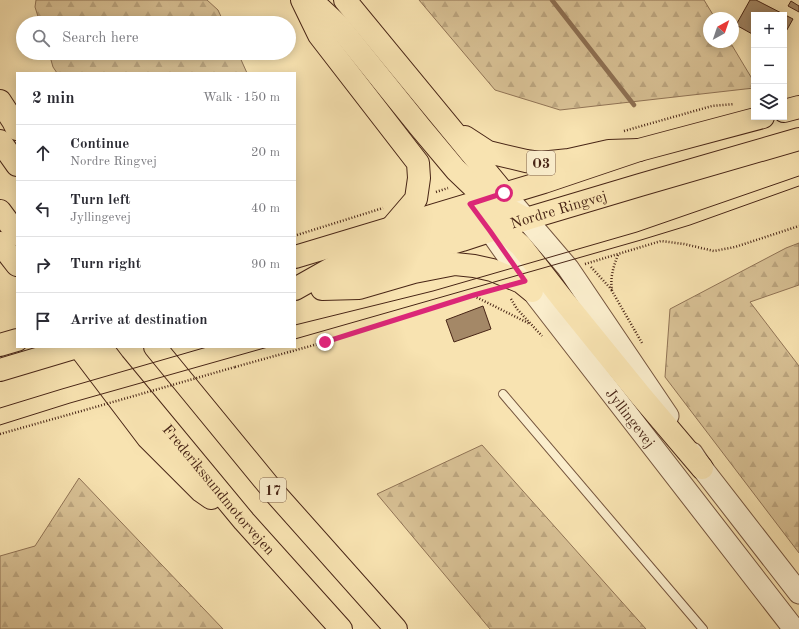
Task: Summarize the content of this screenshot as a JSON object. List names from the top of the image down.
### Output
{
  "streets": {
    "main road": [
      "O3",
      "Nordre Ringvej",
      "Frederikssundmotorvejen",
      "17"
    ],
    "street": ["Jyllingevej"]
  },
  "crossings": [
    ["O3", "Nordre Ringvej"],
    ["Nordre Ringvej", "Jyllingevej"]
  ],
  "north": "top right",
  "page": {
    "map_buttons": ["+", "−"],
    "search": "Search here",
    "heading": ["2 min", "Walk · 150 m"],
    "list": [
      ["Continue", "Nordre Ringvej", "20 m"],
      ["Turn left", "Jyllingevej", "40 m"],
      ["Turn right", "90 m"],
      "Arrive at destination"
    ]
  }
}
